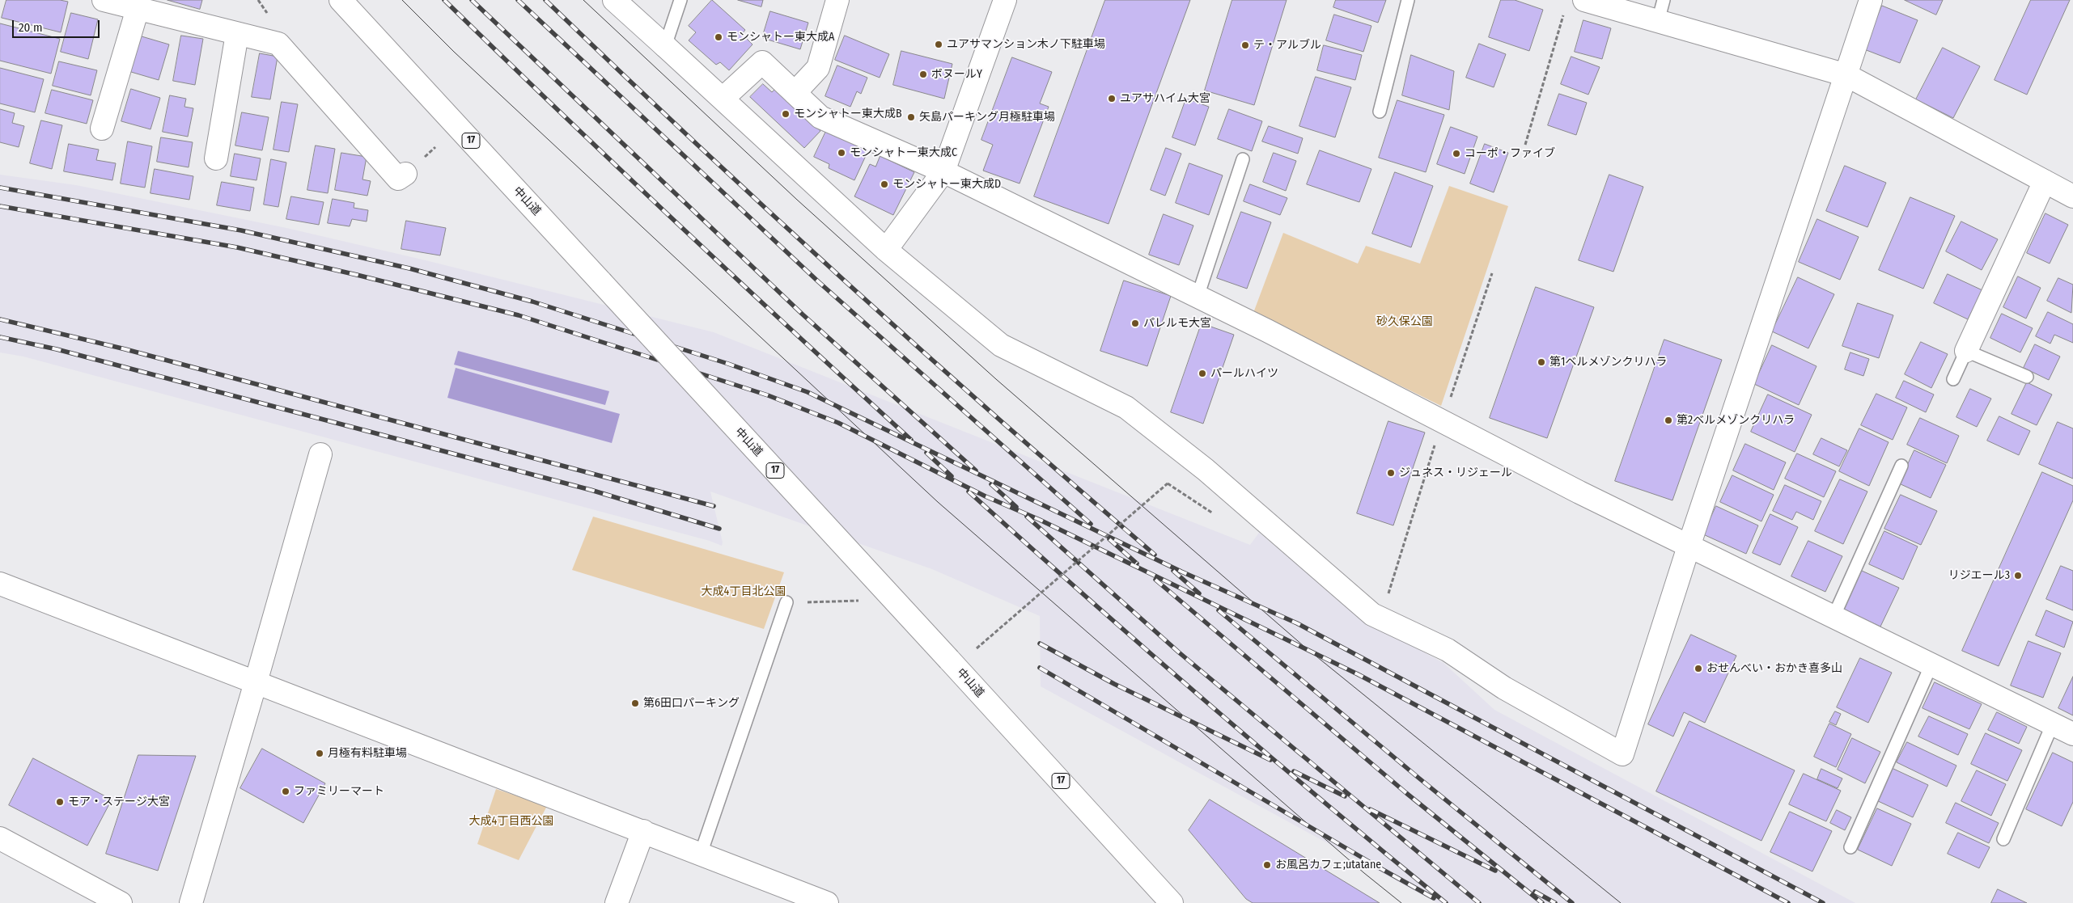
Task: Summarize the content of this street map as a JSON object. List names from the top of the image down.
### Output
{
  "streets": {
    "main road": ["17", "中山道"]
  },
  "parks": ["砂久保公園", "大成4丁目北公園", "大成4丁目西公園"],
  "places": [
    "モンシャトー東大成A",
    "ユアサマンション木ノ下駐車場",
    "テ・アルブル",
    "ボヌールY",
    "ユアサハイム大宮",
    "モンシャトー東大成B",
    "矢島パーキング月極駐車場",
    "モンシャトー東大成C",
    "コーポ・ファイブ",
    "モンシャトー東大成D",
    "パレルモ大宮",
    "第1ベルメゾンクリハラ",
    "パールハイツ",
    "第2ベルメゾンクリハラ",
    "ジュネス・リジェール",
    "リジエール3",
    "おせんべい・おかき喜多山",
    "第6田口パーキング",
    "月極有料駐車場",
    "ファミリーマート",
    "モア・ステージ大宮",
    "お風呂カフェ;utatane"
  ],
  "scale_bar": "20 m"
}
